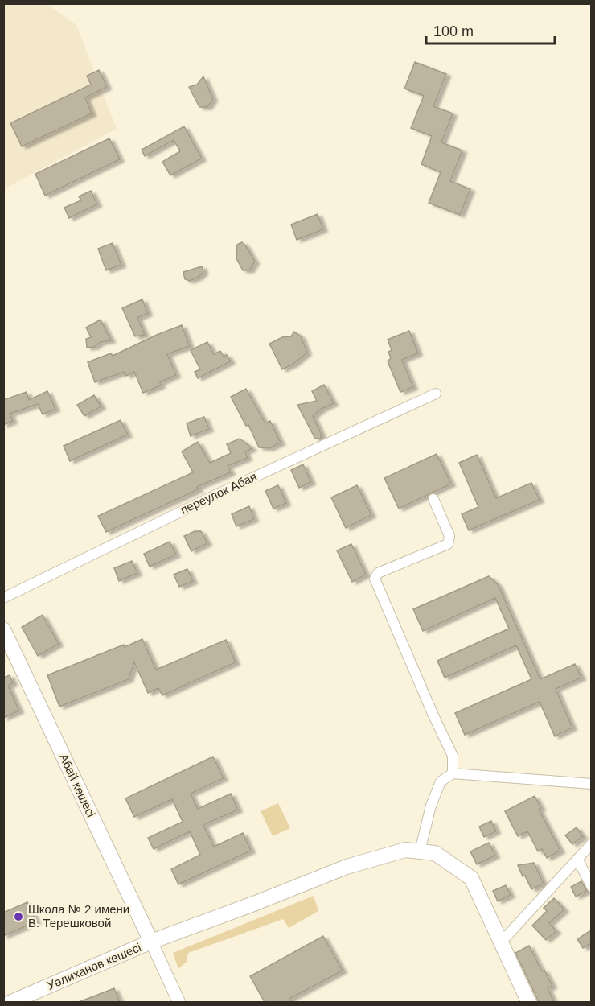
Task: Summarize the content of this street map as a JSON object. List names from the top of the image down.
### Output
{
  "streets": {
    "main road": ["Абай көшесі", "Уәлиханов көшесі"],
    "street": ["переулок Абая"]
  },
  "crossings": [
    ["Абай көшесі", "Уәлиханов көшесі"]
  ],
  "places": ["Школа № 2 имени В. Терешковой"],
  "scale_bar": "100 m"
}
